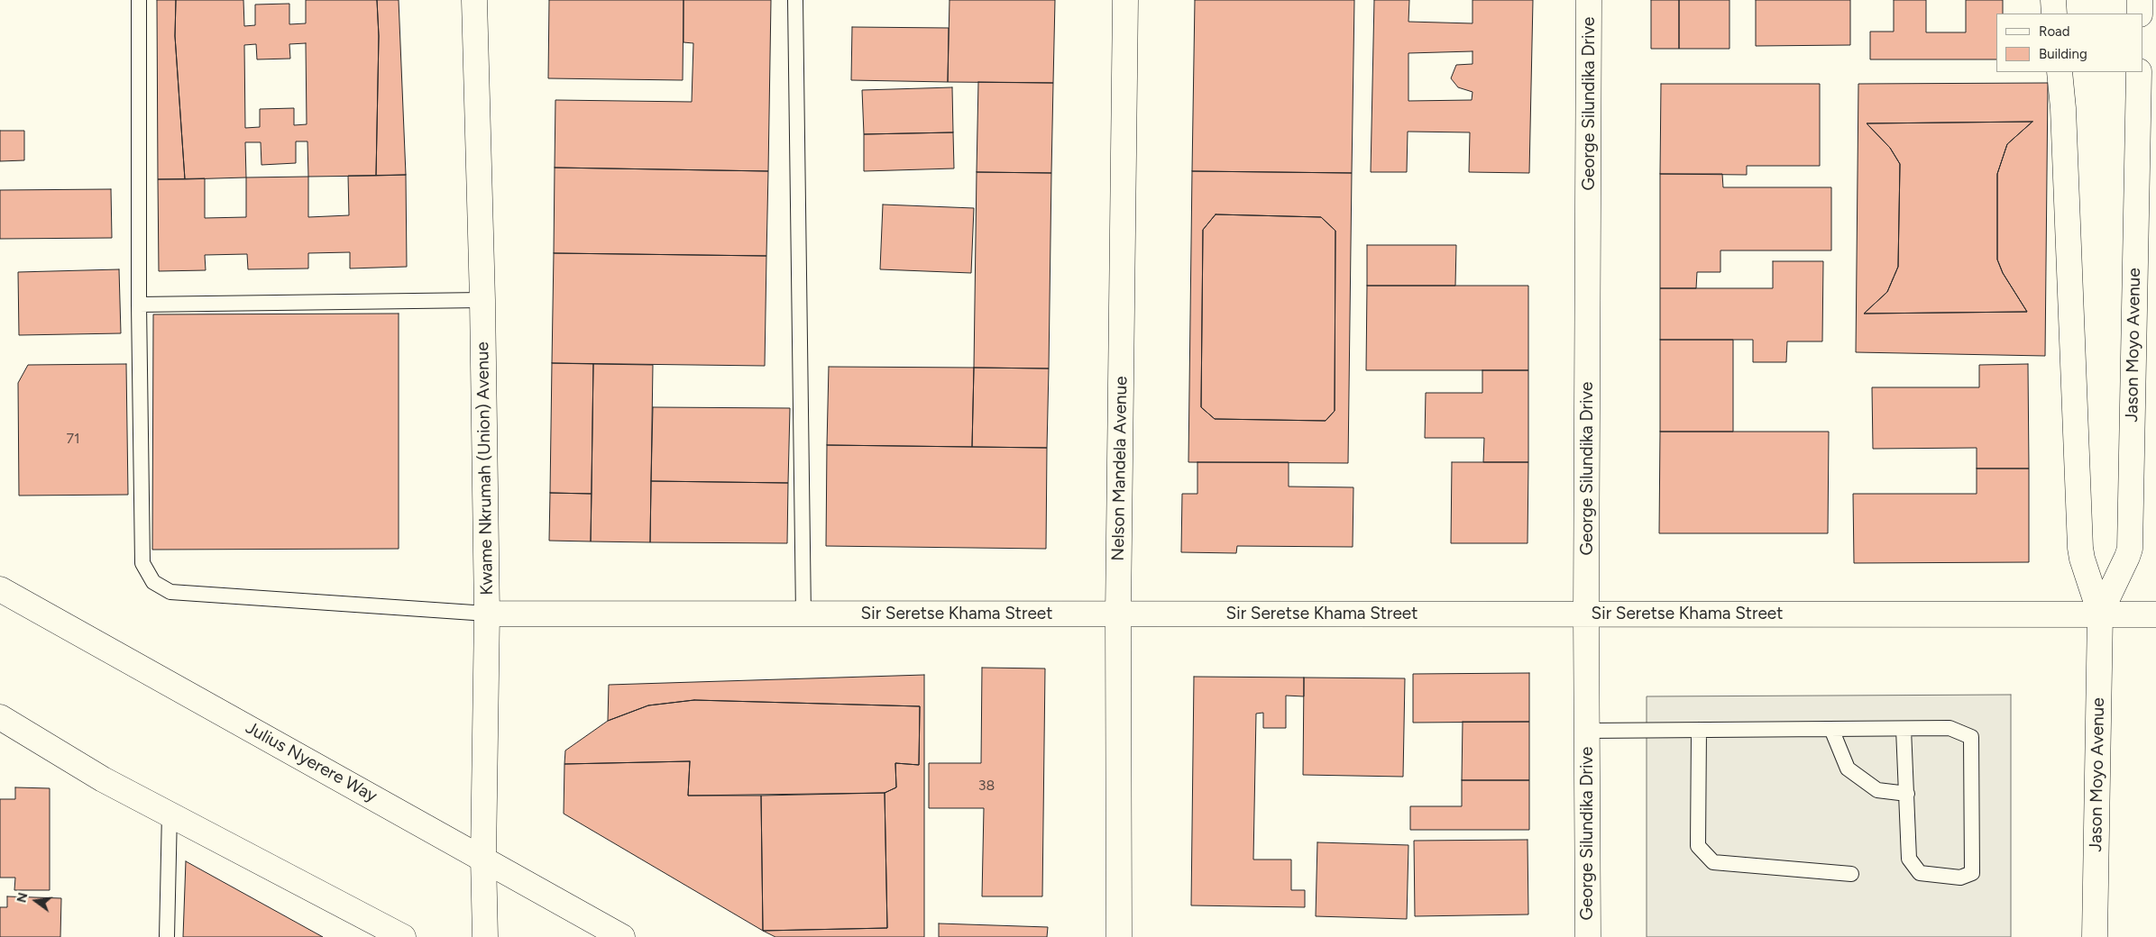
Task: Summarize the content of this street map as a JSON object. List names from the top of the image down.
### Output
{
  "streets": {
    "street": [
      "George Silundika Drive",
      "Jason Moyo Avenue",
      "Kwame Nkrumah (Union) Avenue",
      "Nelson Mandela Avenue",
      "Sir Seretse Khama Street",
      "Julius Nyerere Way"
    ]
  },
  "crossings": [
    ["George Silundika Drive", "Sir Seretse Khama Street"],
    ["Jason Moyo Avenue", "Sir Seretse Khama Street"],
    ["Kwame Nkrumah (Union) Avenue", "Sir Seretse Khama Street"],
    ["Kwame Nkrumah (Union) Avenue", "Julius Nyerere Way"],
    ["Nelson Mandela Avenue", "Sir Seretse Khama Street"]
  ],
  "house_numbers": ["71", "38"],
  "legend": ["Road", "Building"],
  "north": "left"
}
